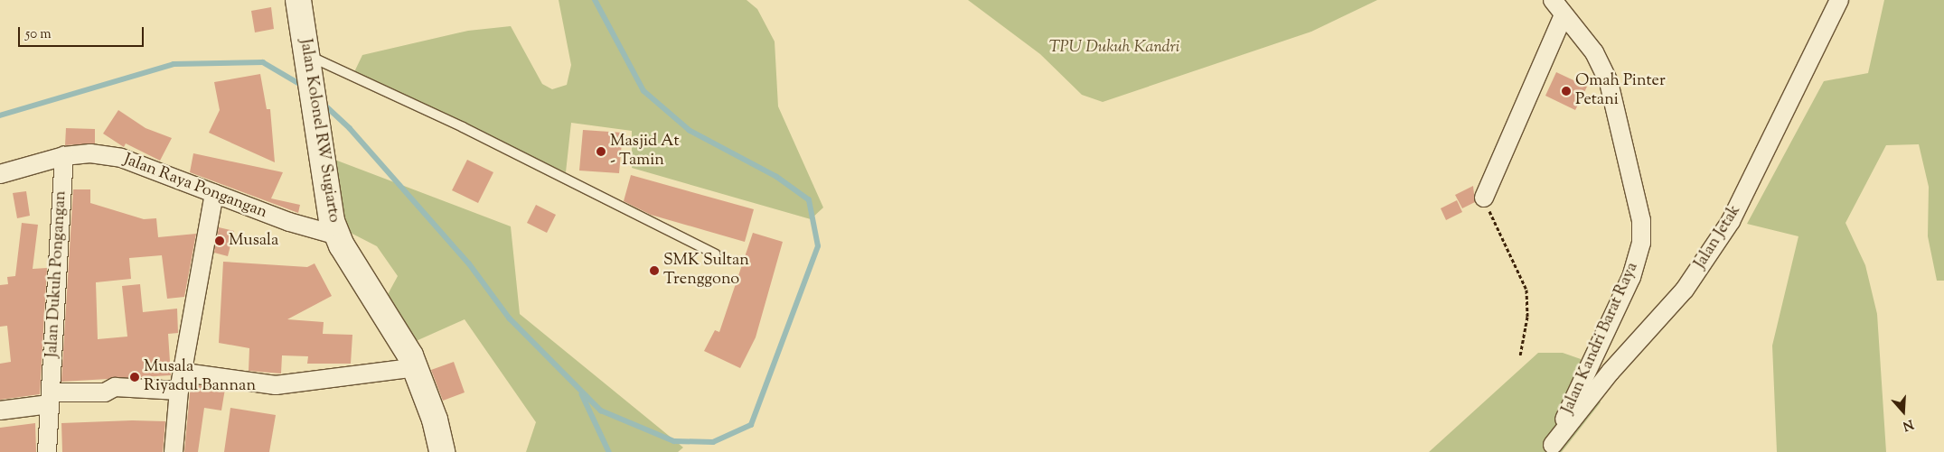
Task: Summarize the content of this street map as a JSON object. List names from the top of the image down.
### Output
{
  "streets": {
    "main road": ["Jalan Kolonel RW Sugiarto"],
    "street": [
      "Jalan Raya Pongangan",
      "Jalan Jetak",
      "Jalan Dukuh Pongangan",
      "Jalan Kandri Barat Raya"
    ]
  },
  "crossings": [
    ["Jalan Kolonel RW Sugiarto", "Jalan Raya Pongangan"],
    ["Jalan Raya Pongangan", "Jalan Dukuh Pongangan"],
    ["Jalan Jetak", "Jalan Kandri Barat Raya"]
  ],
  "parks": ["TPU Dukuh Kandri"],
  "places": [
    "Omah Pinter Petani",
    "Masjid At - Tamin",
    "Musala",
    "SMK Sultan Trenggono",
    "Musala Riyadul Bannan"
  ],
  "scale_bar": "50 m",
  "north": "bottom"
}
